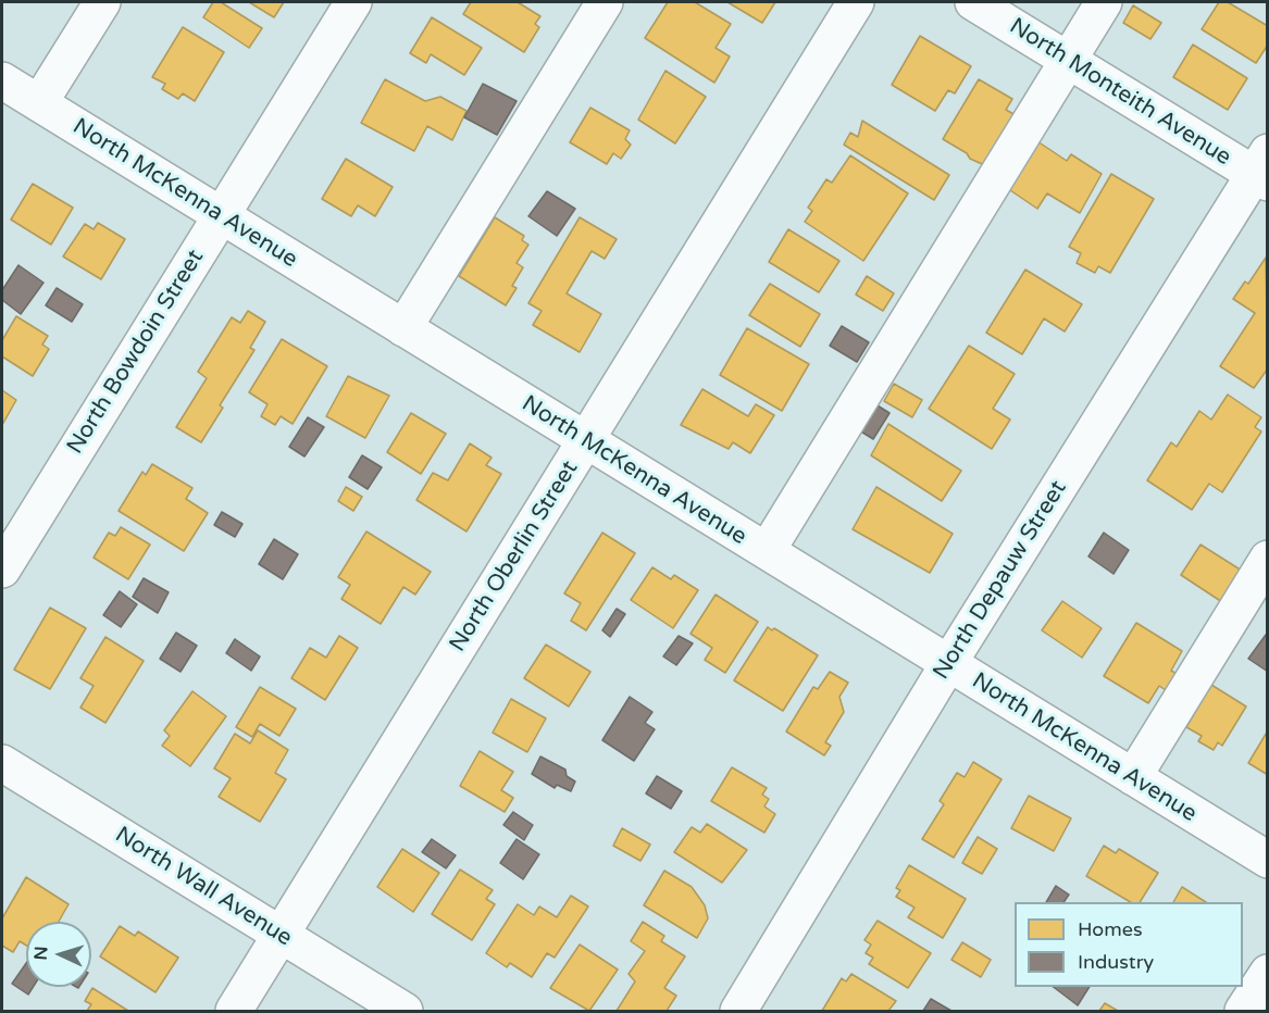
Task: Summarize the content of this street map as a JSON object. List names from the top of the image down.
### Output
{
  "streets": {
    "street": [
      "North Monteith Avenue",
      "North McKenna Avenue",
      "North Bowdoin Street",
      "North Oberlin Street",
      "North Depauw Street",
      "North Wall Avenue"
    ]
  },
  "crossings": [
    ["North Monteith Avenue", "North Depauw Street"],
    ["North McKenna Avenue", "North Bowdoin Street"],
    ["North McKenna Avenue", "North Oberlin Street"],
    ["North McKenna Avenue", "North Depauw Street"],
    ["North Oberlin Street", "North Wall Avenue"]
  ],
  "legend": ["Homes", "Industry"],
  "north": "left"
}
